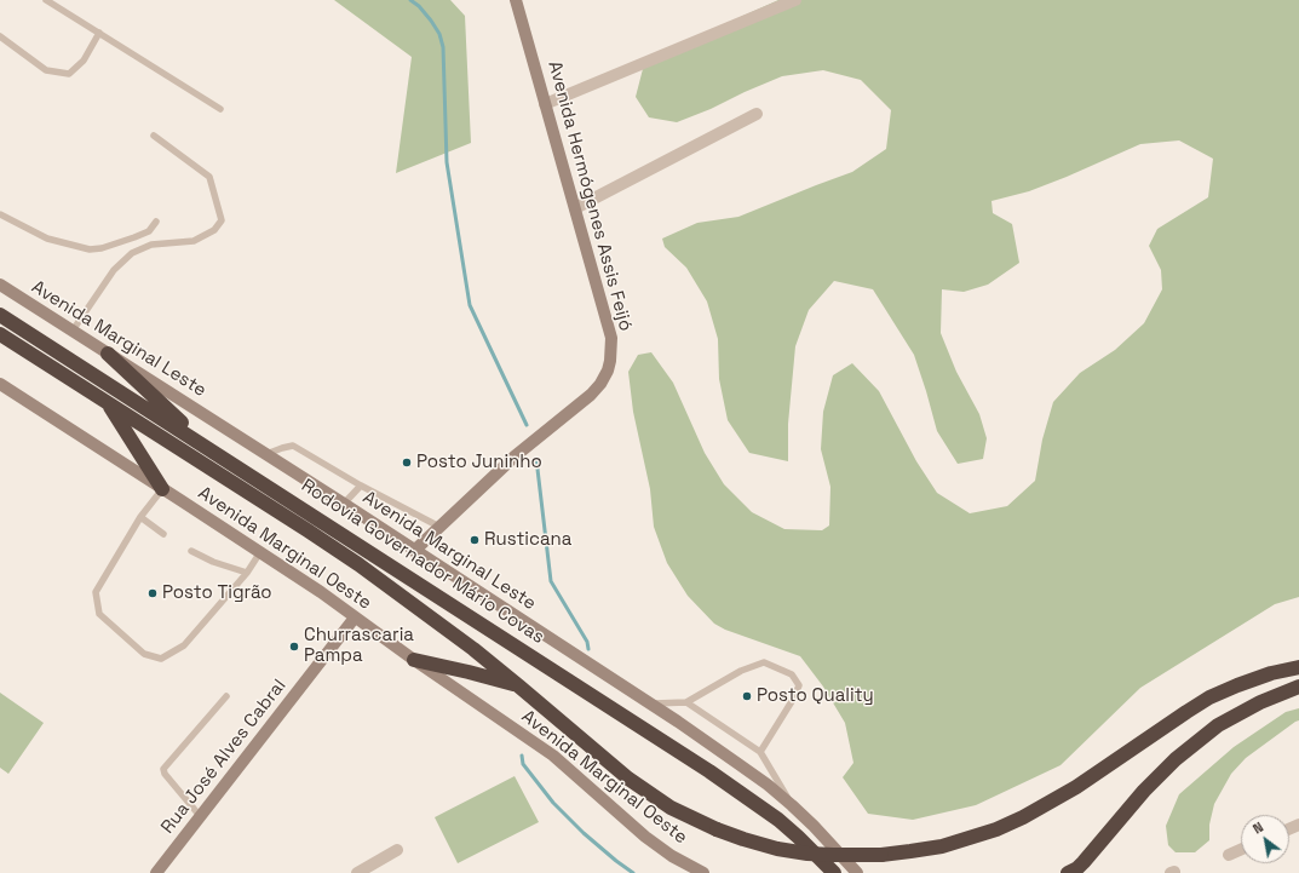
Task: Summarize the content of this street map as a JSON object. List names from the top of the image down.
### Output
{
  "streets": {
    "highway": ["Rodovia Governador Mário Covas"],
    "main road": [
      "Avenida Hermógenes Assis Feijó",
      "Avenida Marginal Leste",
      "Avenida Marginal Oeste",
      "Rua José Alves Cabral"
    ]
  },
  "crossings": [
    ["Avenida Hermógenes Assis Feijó", "Avenida Marginal Leste"],
    ["Avenida Marginal Oeste", "Rua José Alves Cabral"]
  ],
  "places": [
    "Posto Juninho",
    "Rusticana",
    "Posto Tigrão",
    "Churrascaria Pampa",
    "Posto Quality"
  ],
  "north": "top left"
}
